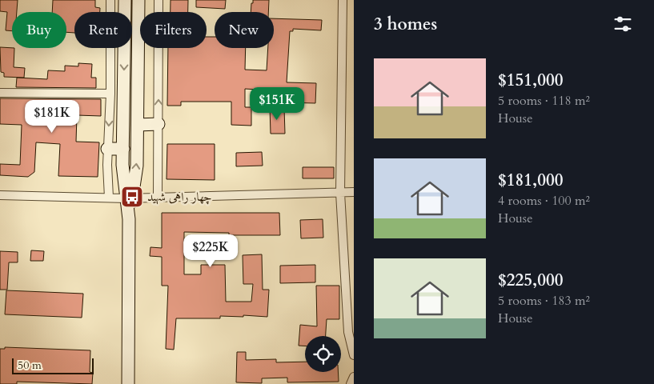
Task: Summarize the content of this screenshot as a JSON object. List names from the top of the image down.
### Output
{
  "places": {
    "bus stop": ["چهار راهی شهید"]
  },
  "scale_bar": "50 m",
  "page": {
    "heading": "3 homes",
    "chip": [
      "Buy",
      "Rent",
      "Filters",
      "New"
    ],
    "list": [
      {
        "name": "$151,000",
        "note": "5 rooms · 118 m² · House"
      },
      {
        "name": "$181,000",
        "note": "4 rooms · 100 m² · House"
      },
      {
        "name": "$225,000",
        "note": "5 rooms · 183 m² · House"
      }
    ],
    "price": ["$151K", "$181K", "$225K"],
    "scale": "50 m"
  }
}
